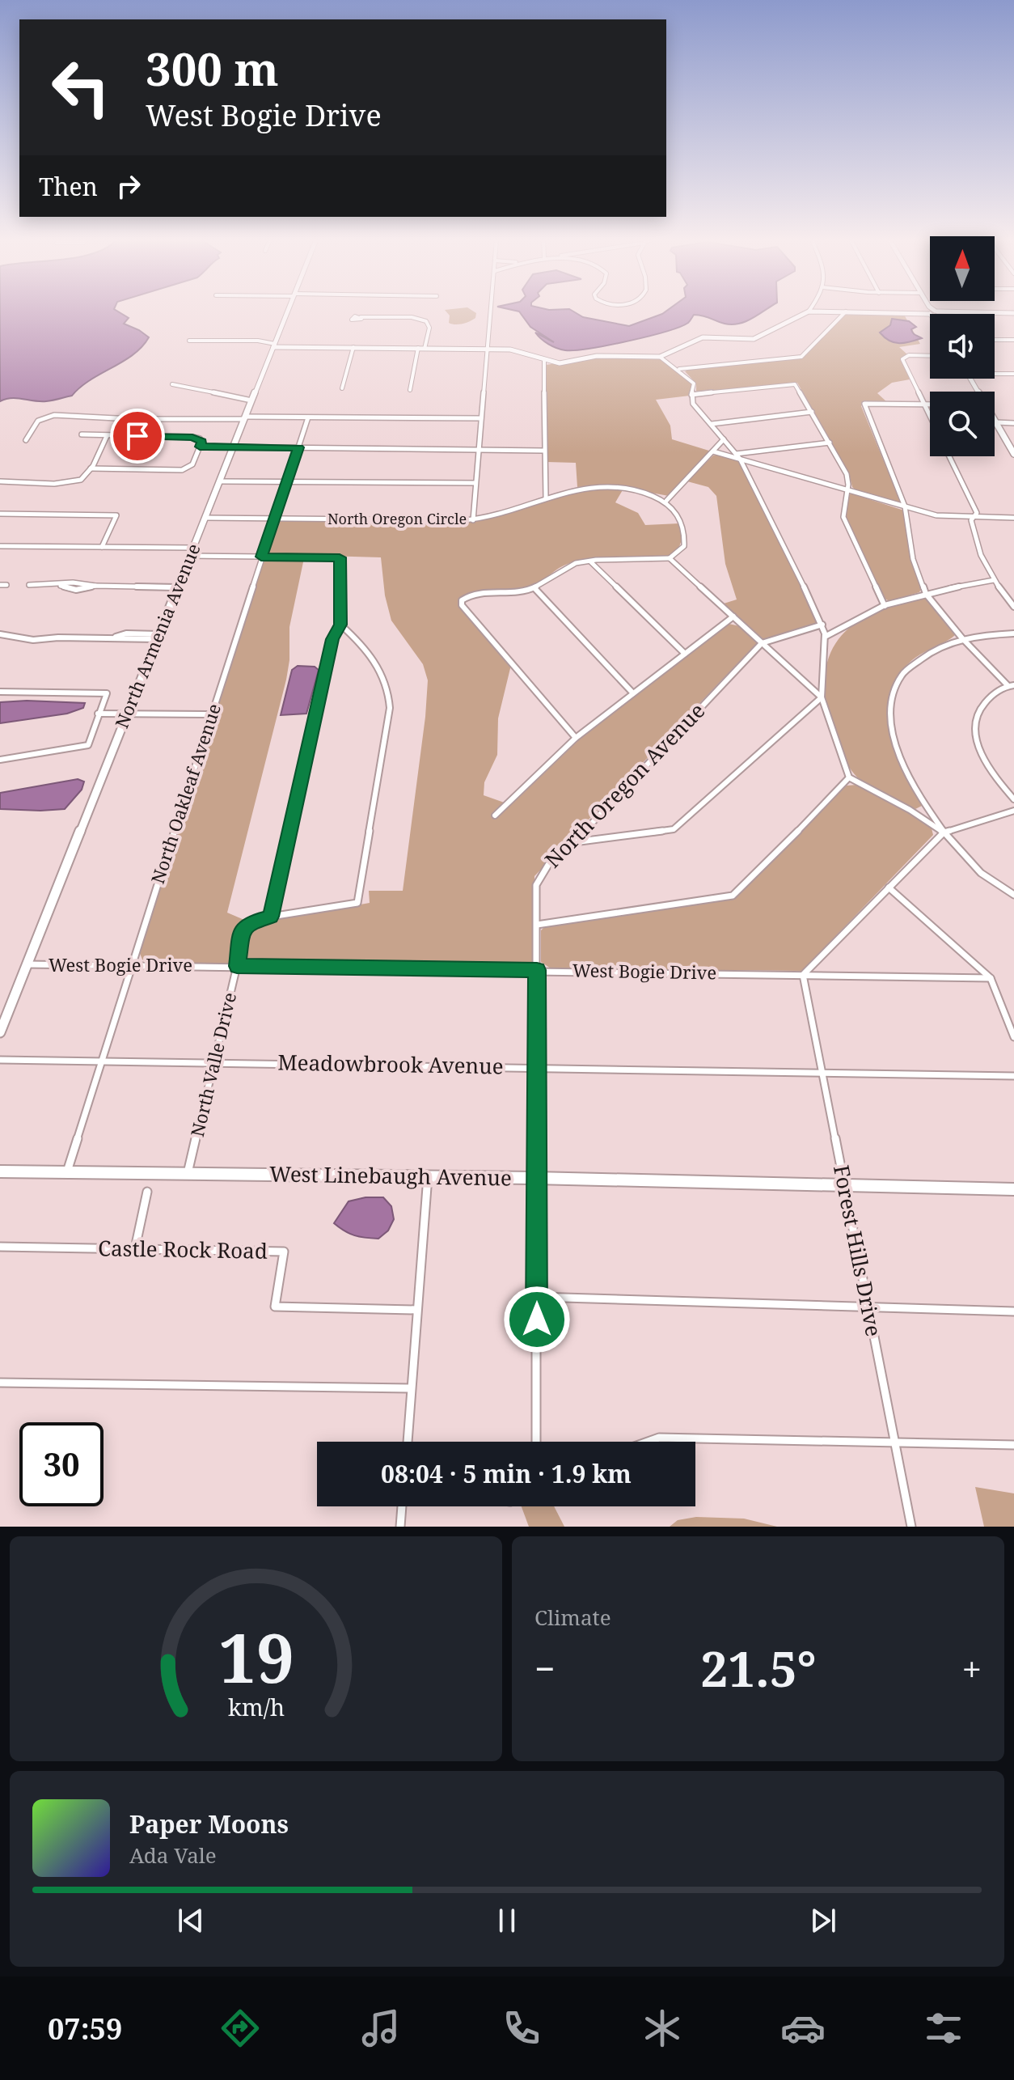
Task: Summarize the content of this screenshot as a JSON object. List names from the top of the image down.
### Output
{
  "streets": {
    "street": [
      "North Oregon Circle",
      "North Armenia Avenue",
      "North Oregon Avenue",
      "North Oakleaf Avenue",
      "West Bogie Drive",
      "North Valle Drive",
      "Meadowbrook Avenue",
      "West Linebaugh Avenue",
      "Castle Rock Road",
      "Forest Hills Drive"
    ]
  },
  "crossings": [
    ["North Oregon Circle", "North Armenia Avenue"],
    ["North Oregon Circle", "North Oakleaf Avenue"],
    ["North Armenia Avenue", "West Bogie Drive"],
    ["North Oregon Avenue", "West Bogie Drive"],
    ["North Oregon Avenue", "Meadowbrook Avenue"],
    ["North Oregon Avenue", "West Linebaugh Avenue"],
    ["North Oakleaf Avenue", "West Bogie Drive"],
    ["North Oakleaf Avenue", "Meadowbrook Avenue"],
    ["North Oakleaf Avenue", "West Linebaugh Avenue"],
    ["West Bogie Drive", "North Valle Drive"],
    ["West Bogie Drive", "Forest Hills Drive"],
    ["North Valle Drive", "Meadowbrook Avenue"],
    ["North Valle Drive", "West Linebaugh Avenue"],
    ["Meadowbrook Avenue", "Forest Hills Drive"],
    ["West Linebaugh Avenue", "Forest Hills Drive"]
  ],
  "north": "top",
  "page": {
    "turn": ["300 m", "West Bogie Drive"],
    "then": "Then",
    "limit": "30",
    "trip": "08:04 · 5 min · 1.9 km",
    "tile": "Climate",
    "heat": ["−", "21.5°", "+"],
    "song": ["Paper Moons", "Ada Vale"],
    "tabs": "07:59",
    "gauge": ["19", "km/h"]
  }
}
